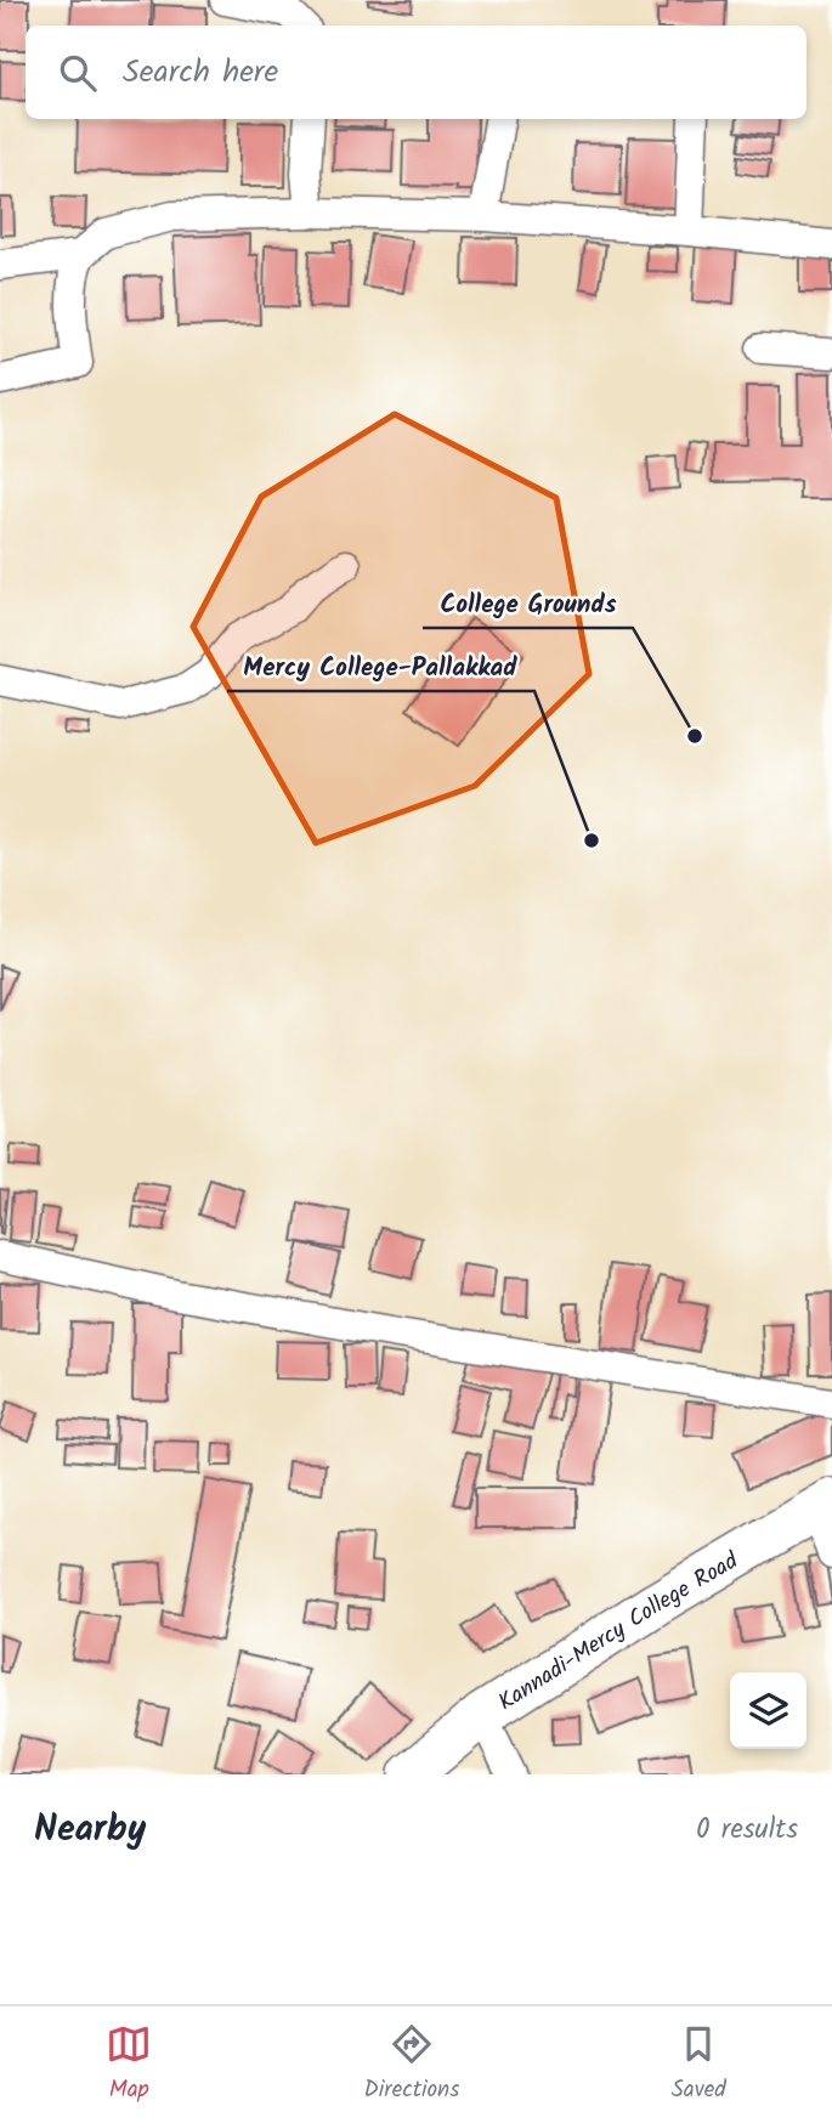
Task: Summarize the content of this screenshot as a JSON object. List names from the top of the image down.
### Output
{
  "streets": {
    "main road": ["Kannadi-Mercy College Road"]
  },
  "places": ["College Grounds", "Mercy College-Pallakkad"],
  "page": {
    "search": "Search here",
    "heading": ["Nearby", "0 results"],
    "nav": ["Map", "Directions", "Saved"]
  }
}
